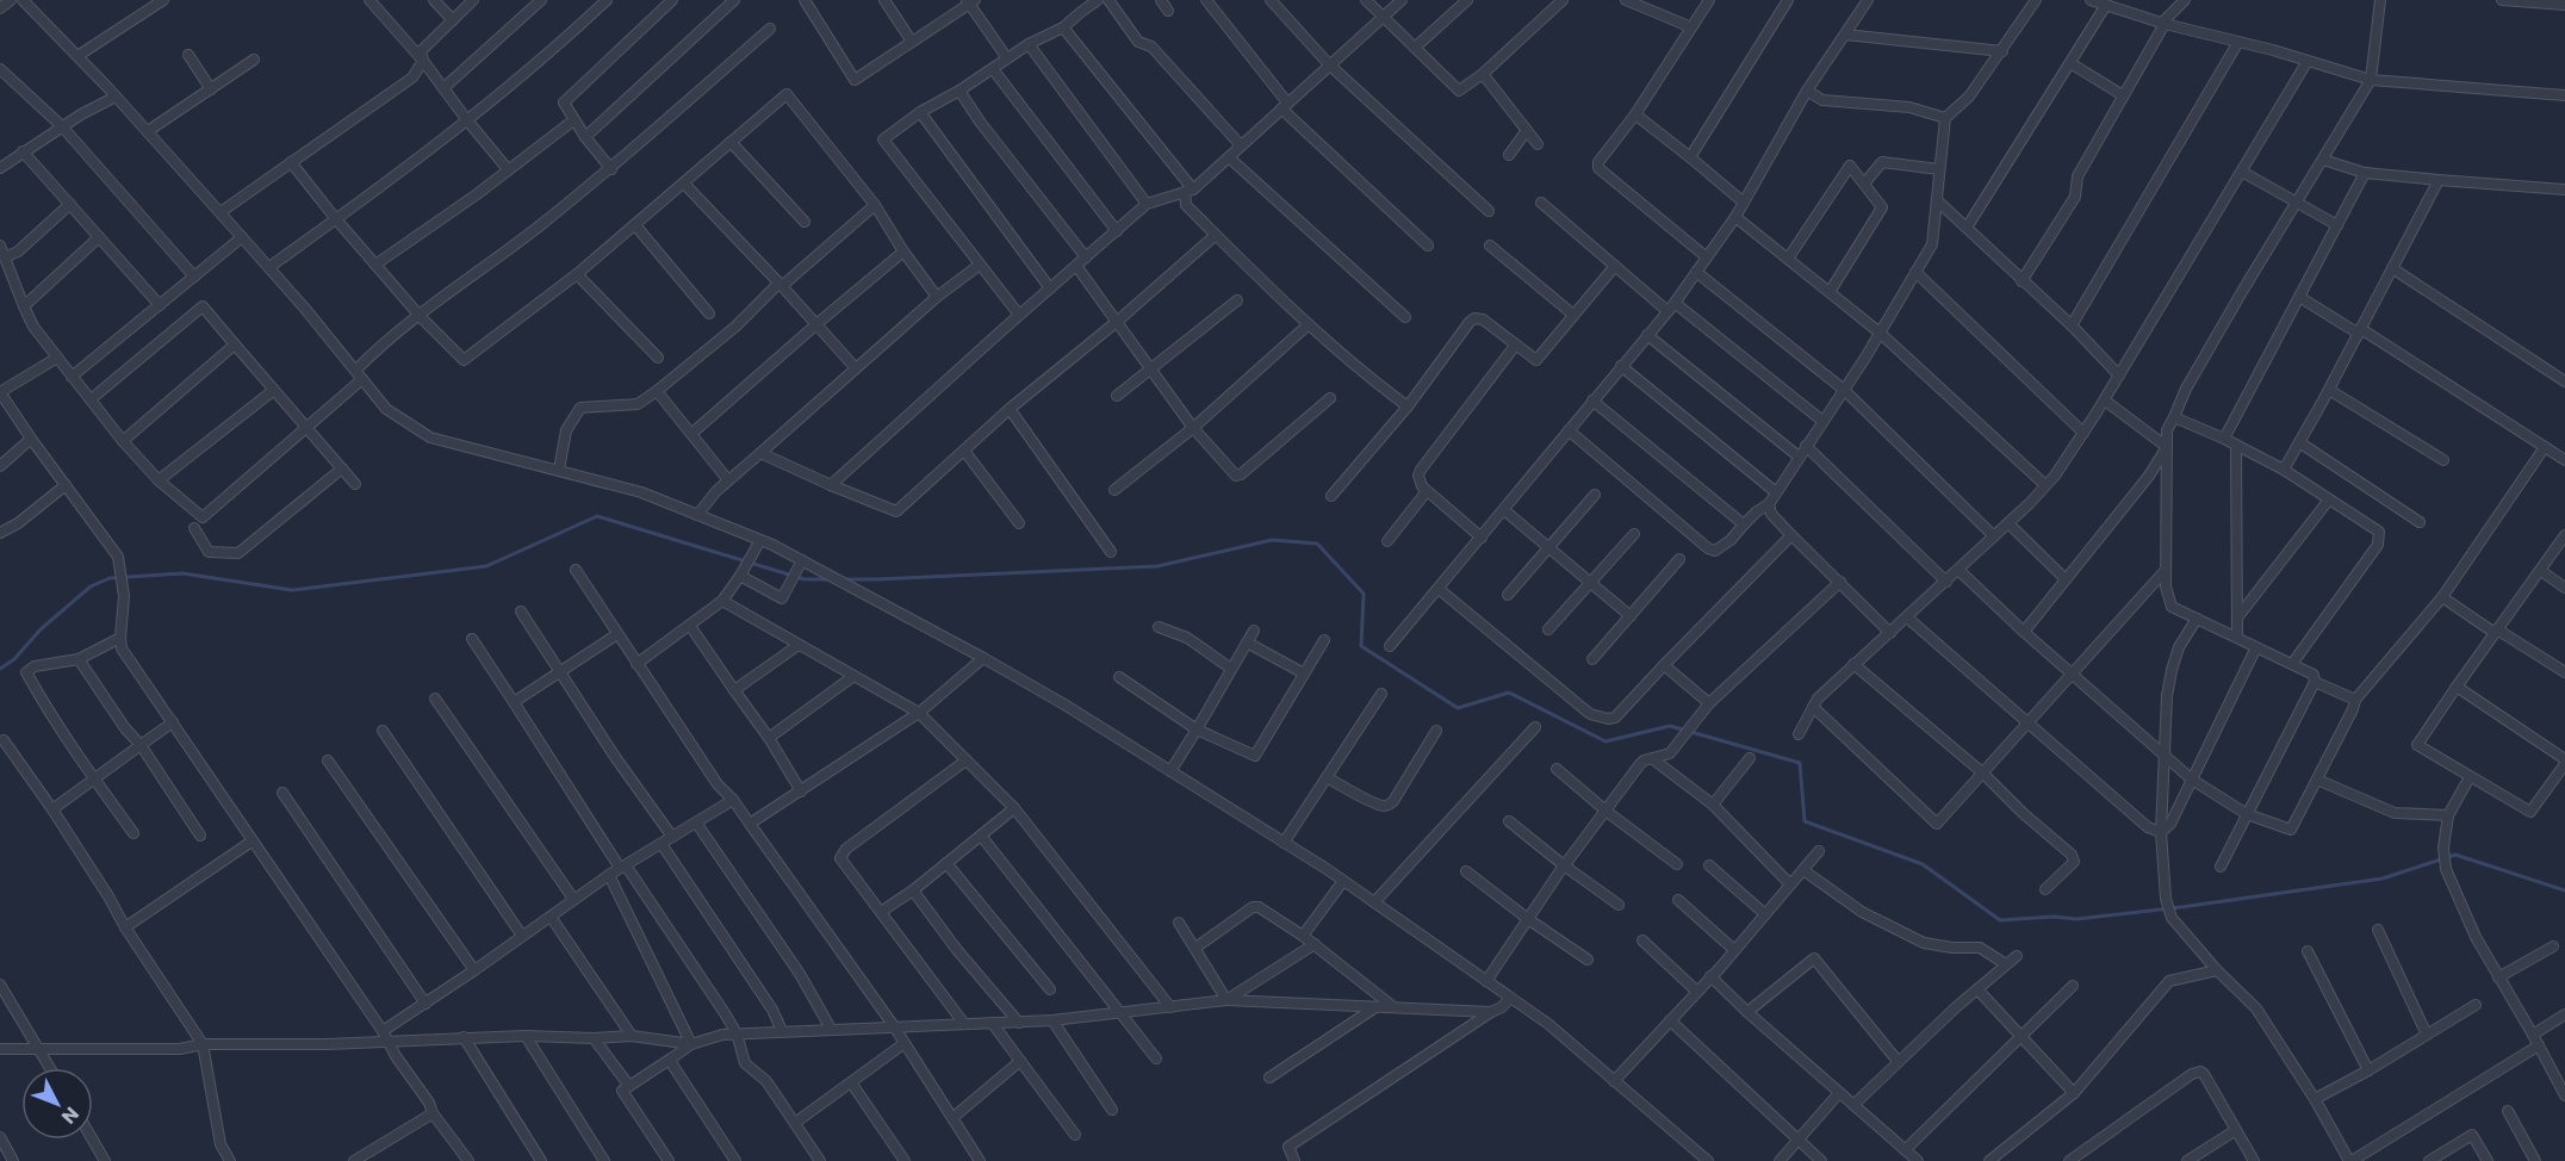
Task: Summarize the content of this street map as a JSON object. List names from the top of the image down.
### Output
{
  "north": "bottom right"
}
